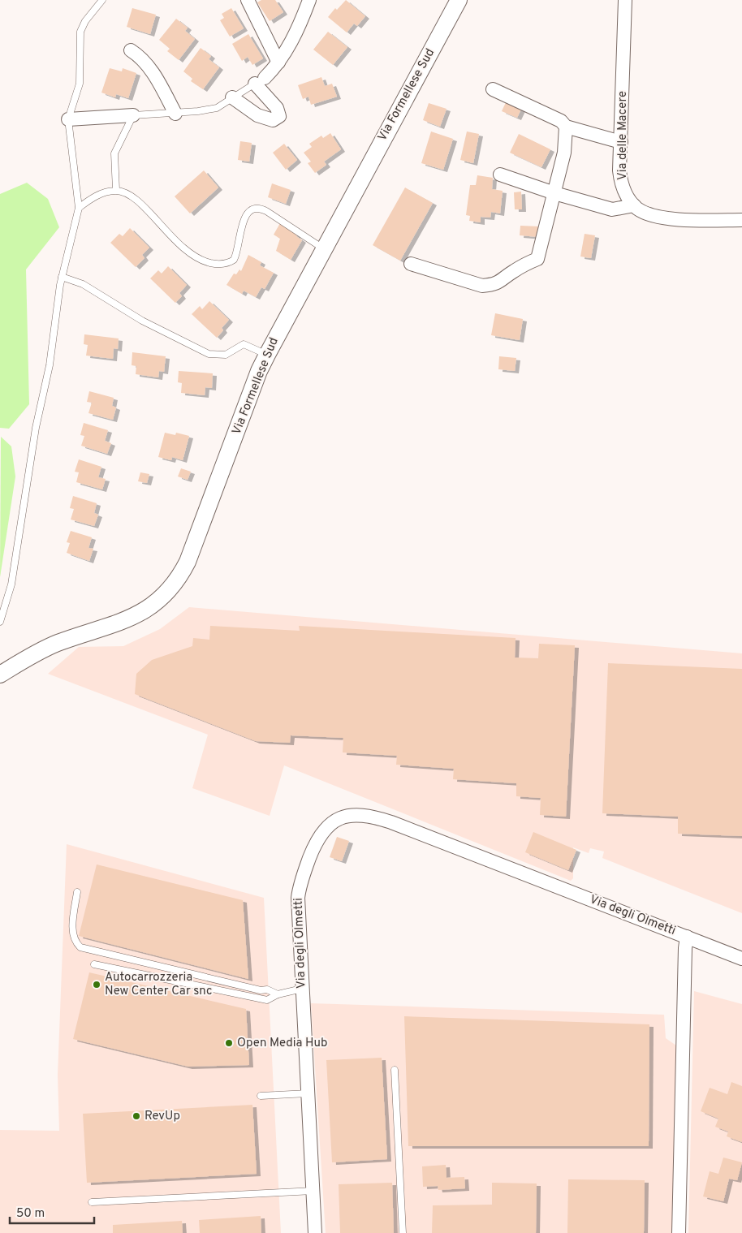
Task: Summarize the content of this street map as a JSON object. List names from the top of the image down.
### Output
{
  "streets": {
    "street": ["Via Formellese Sud", "Via delle Macere", "Via degli Olmetti"]
  },
  "places": ["Autocarrozzeria New Center Car snc", "Open Media Hub", "RevUp"],
  "scale_bar": "50 m"
}
